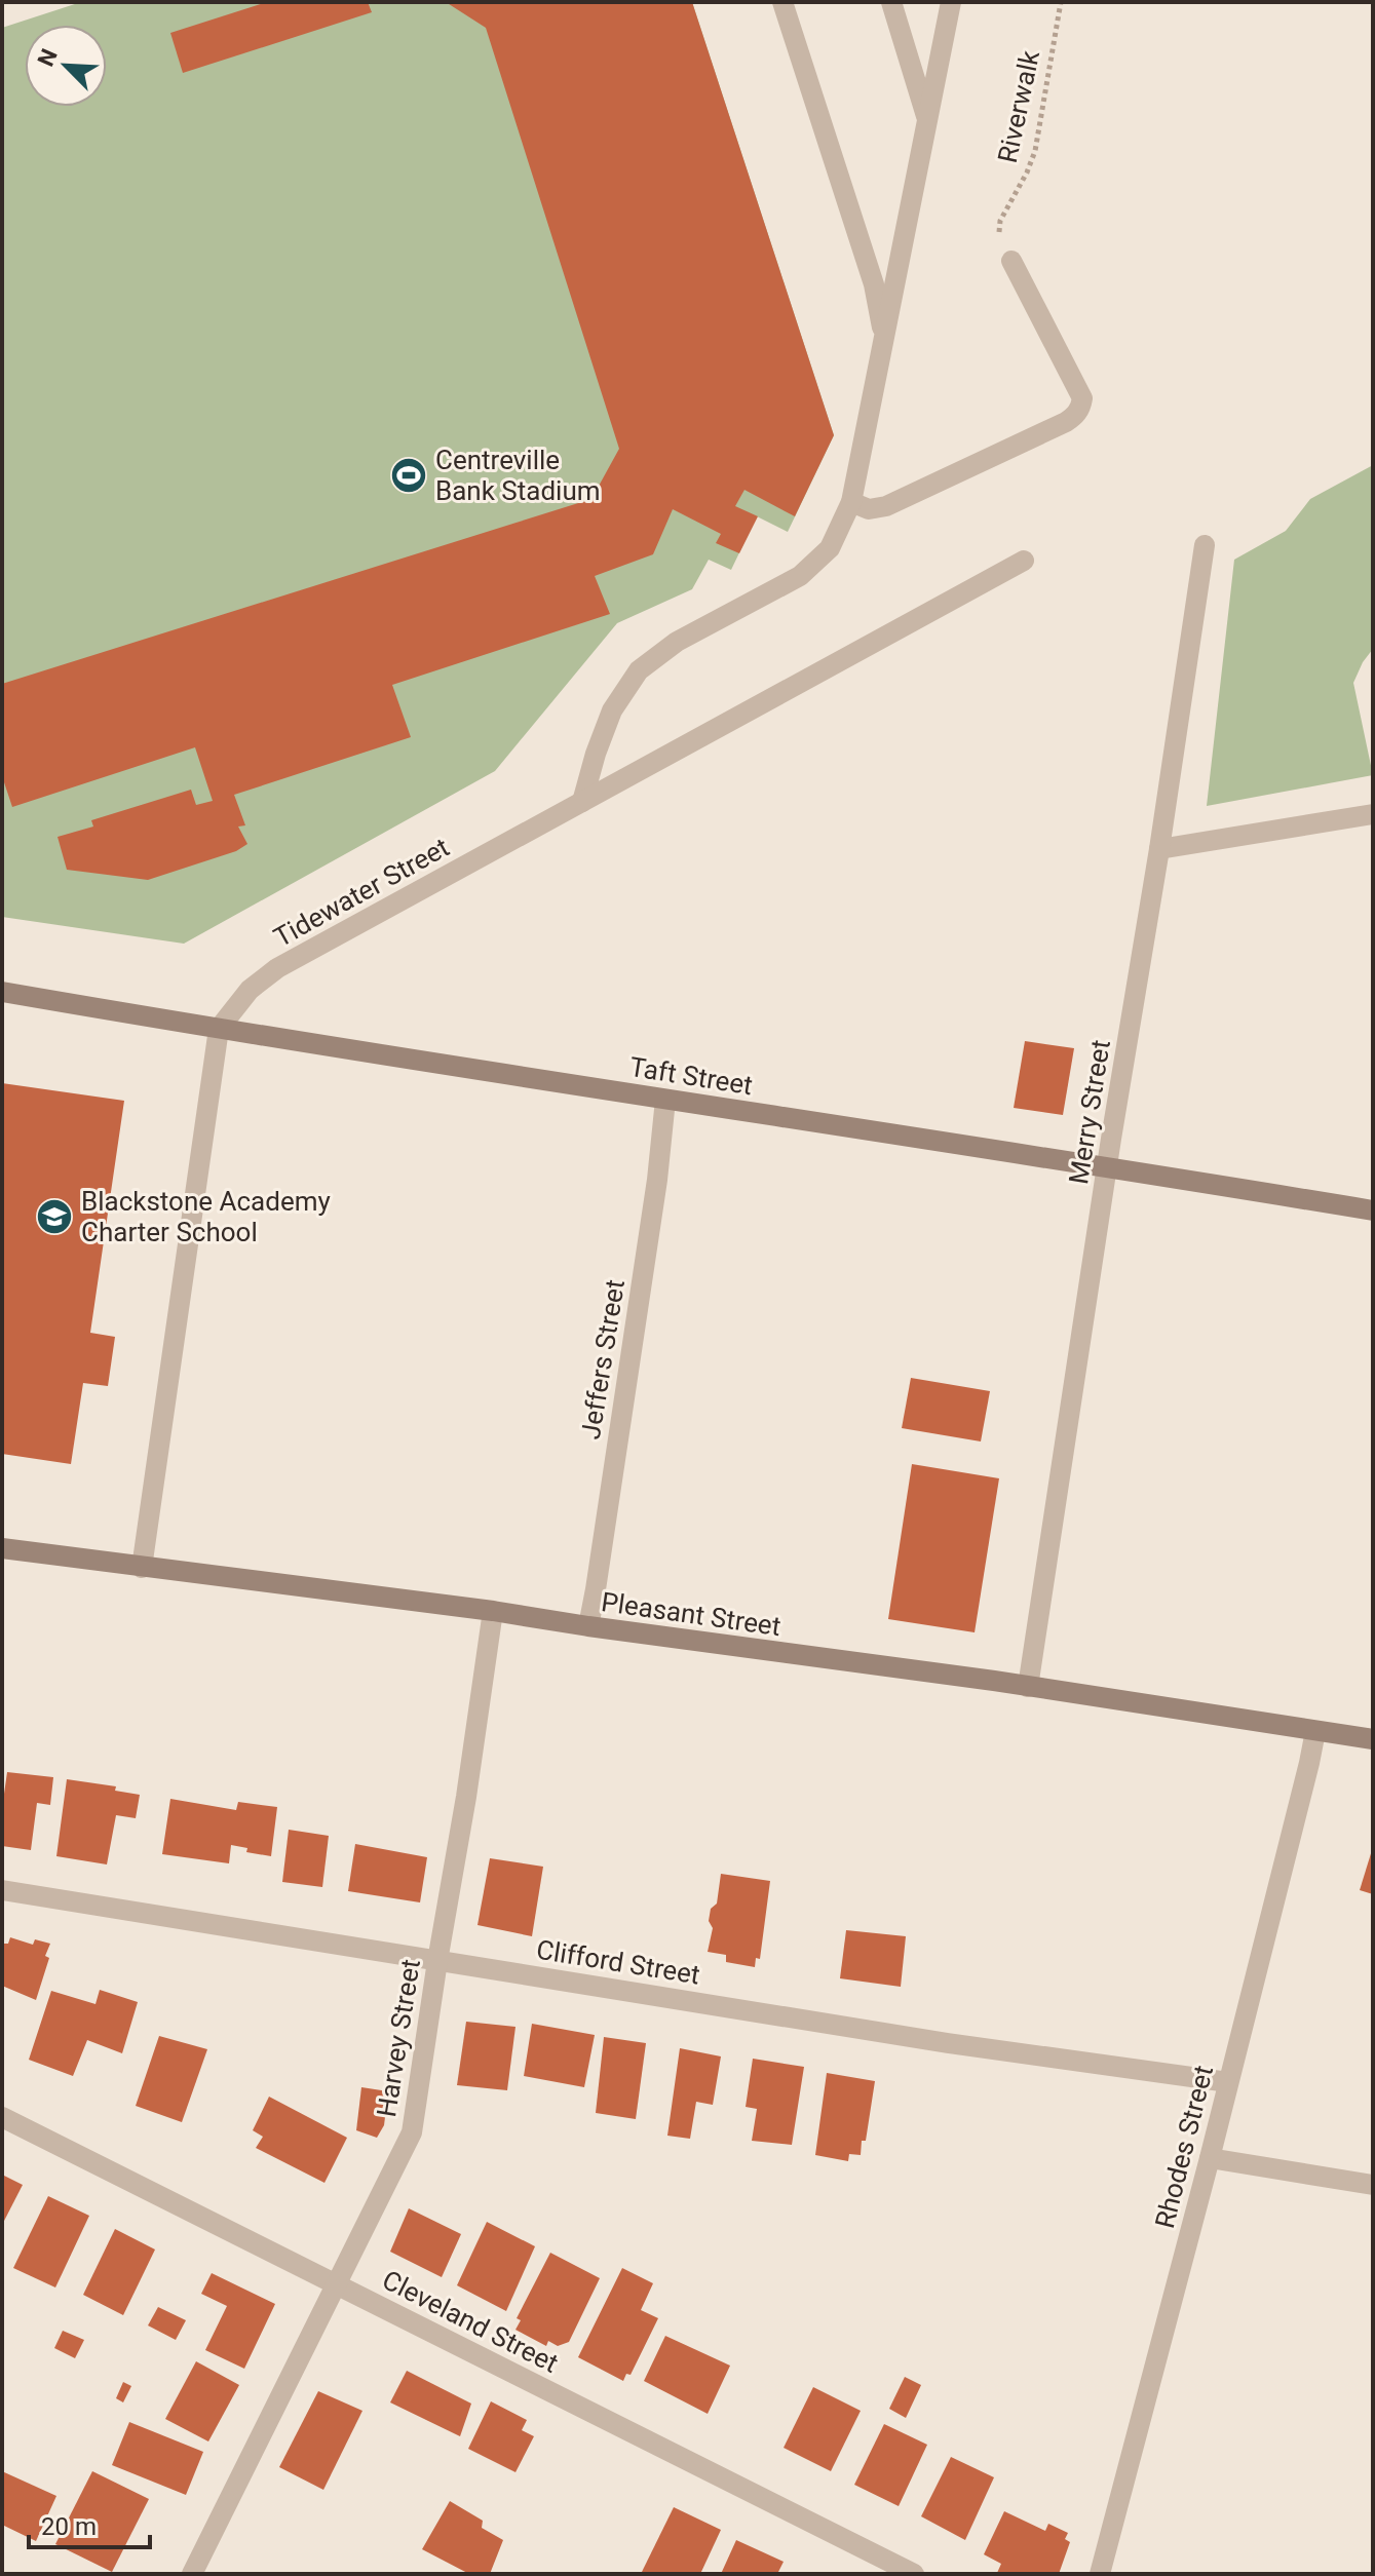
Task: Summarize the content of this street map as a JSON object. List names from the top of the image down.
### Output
{
  "streets": {
    "street": [
      "Tidewater Street",
      "Taft Street",
      "Merry Street",
      "Jeffers Street",
      "Pleasant Street",
      "Clifford Street",
      "Harvey Street",
      "Rhodes Street",
      "Cleveland Street"
    ],
    "path": ["Riverwalk"]
  },
  "crossings": [
    ["Tidewater Street", "Taft Street"],
    ["Taft Street", "Merry Street"],
    ["Taft Street", "Jeffers Street"],
    ["Merry Street", "Pleasant Street"],
    ["Jeffers Street", "Pleasant Street"],
    ["Pleasant Street", "Harvey Street"],
    ["Pleasant Street", "Rhodes Street"],
    ["Clifford Street", "Harvey Street"],
    ["Clifford Street", "Rhodes Street"],
    ["Harvey Street", "Cleveland Street"]
  ],
  "places": {
    "sports": ["Centreville Bank Stadium"],
    "school or university": ["Blackstone Academy Charter School"]
  },
  "scale_bar": "20 m",
  "north": "top left"
}
